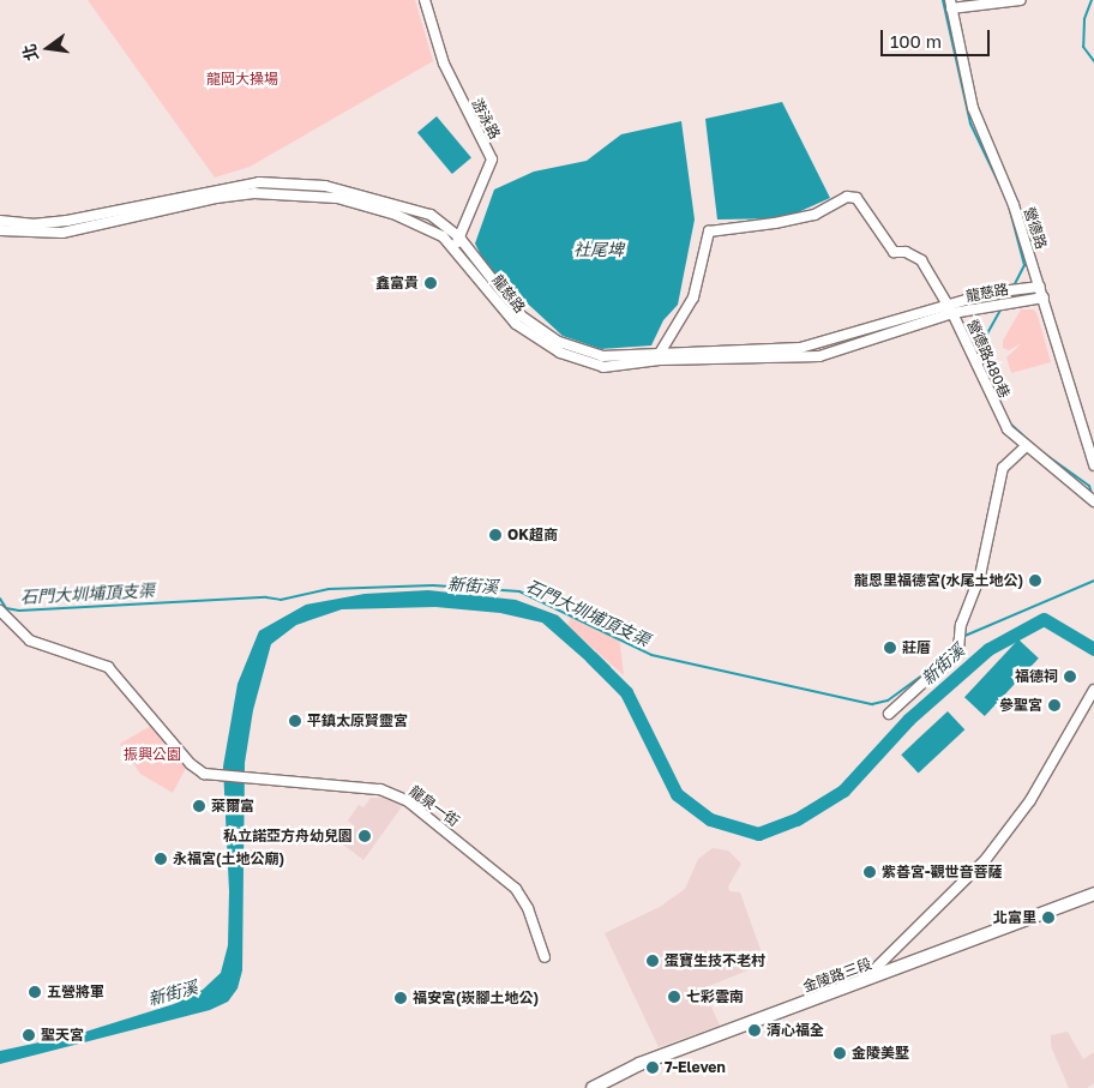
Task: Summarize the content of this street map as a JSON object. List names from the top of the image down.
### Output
{
  "streets": {
    "main road": ["金陵路三段"],
    "street": [
      "游泳路",
      "營德路",
      "龍慈路",
      "營德路480巷",
      "龍泉一街"
    ]
  },
  "crossings": [
    ["游泳路", "龍慈路"],
    ["營德路", "龍慈路"],
    ["龍慈路", "營德路480巷"]
  ],
  "water": ["社尾埤", "新街溪", "石門大圳埔頂支渠"],
  "parks": ["龍岡大操場", "振興公園"],
  "places": [
    "鑫富貴",
    "OK超商",
    "龍恩里福德宮(水尾土地公)",
    "莊厝",
    "福德祠",
    "參聖宮",
    "平鎮太原賢靈宮",
    "萊爾富",
    "私立諾亞方舟幼兒園",
    "永福宮(土地公廟)",
    "紫善宮-觀世音菩薩",
    "北富里",
    "蛋寶生技不老村",
    "五營將軍",
    "七彩雲南",
    "福安宮(崁腳土地公)",
    "清心福全",
    "聖天宮",
    "金陵美墅",
    "7-Eleven"
  ],
  "scale_bar": "100 m",
  "north": "left"
}
